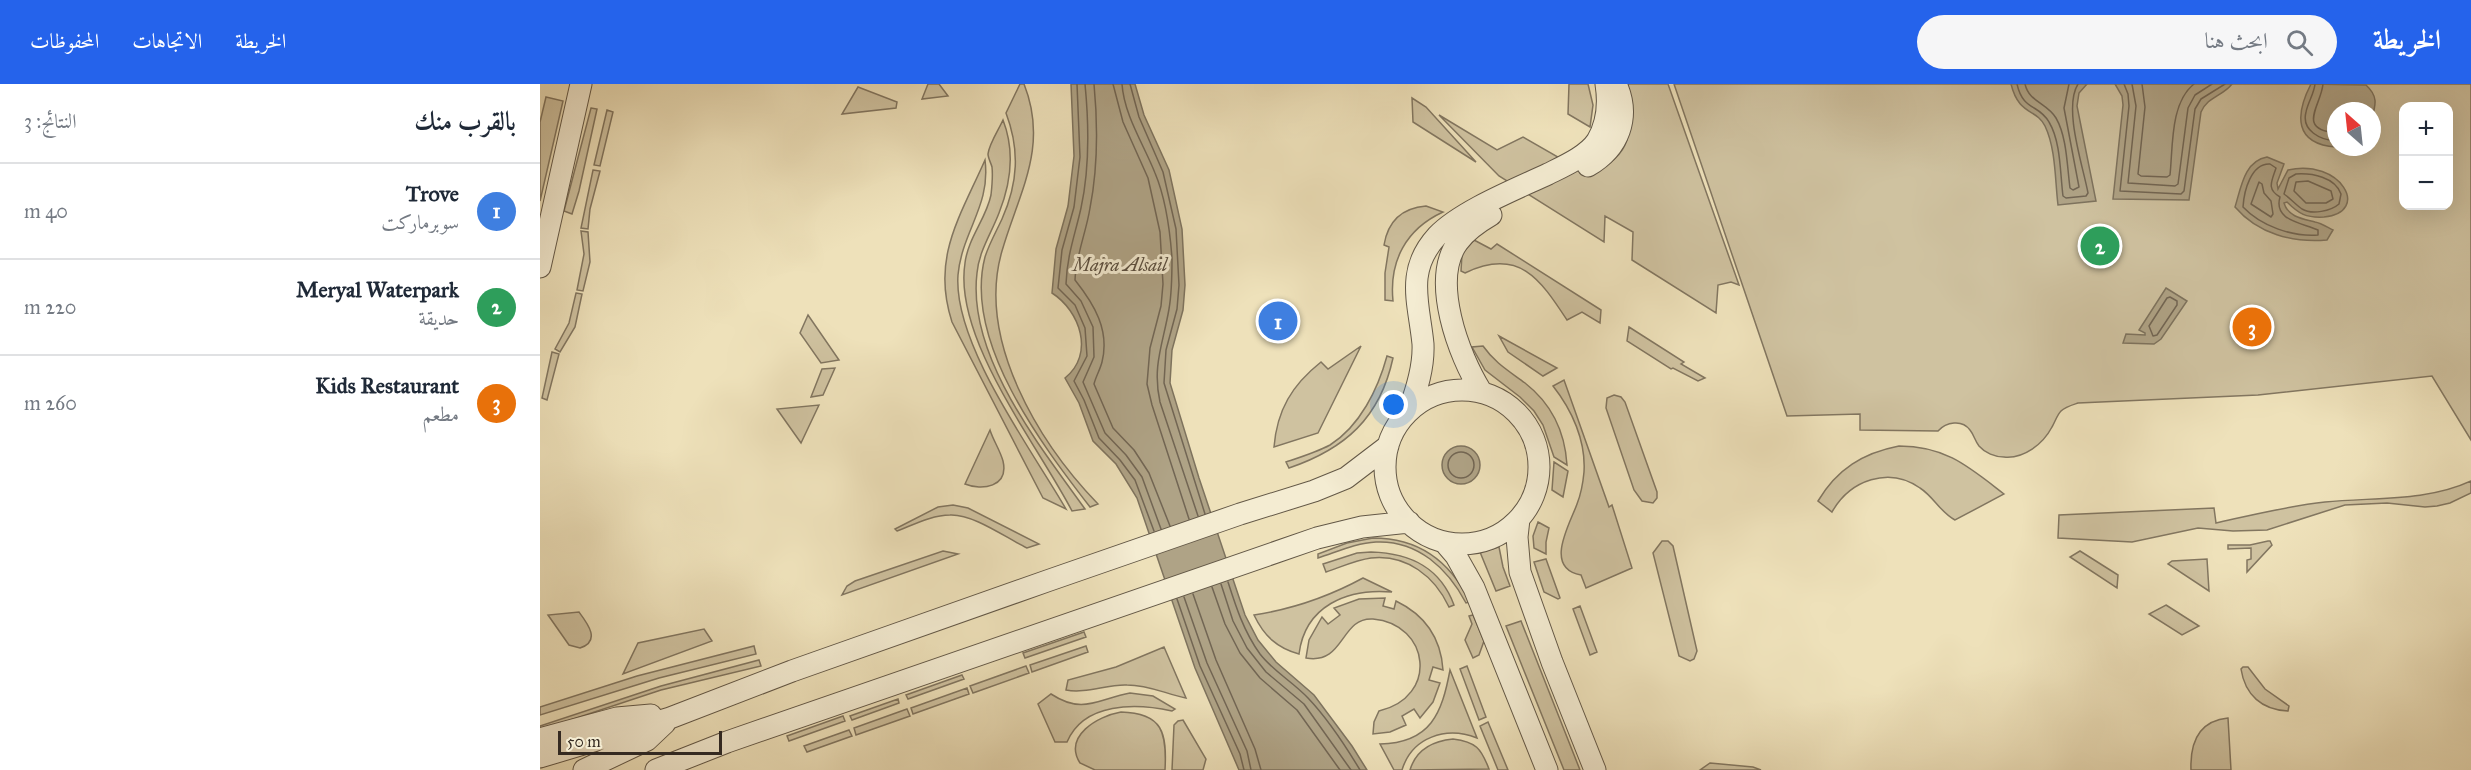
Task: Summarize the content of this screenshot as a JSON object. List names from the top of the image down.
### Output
{
  "water": ["Majra Alsail"],
  "scale_bar": "50 m",
  "north": "top left",
  "page": {
    "header": "الخريطة",
    "search": "ابحث هنا",
    "nav": ["الخريطة", "الاتجاهات", "المحفوظات"],
    "heading": ["بالقرب منك", "النتائج: 3"],
    "map_buttons": ["+", "−"],
    "list": [
      {
        "mark": "1",
        "name": "Trove",
        "note": "سوبرماركت",
        "value": "40 m"
      },
      {
        "mark": "2",
        "name": "Meryal Waterpark",
        "note": "حديقة",
        "value": "220 m"
      },
      {
        "mark": "3",
        "name": "Kids Restaurant",
        "note": "مطعم",
        "value": "260 m"
      }
    ],
    "pins": ["2", "1", "3"],
    "scale": "50 m"
  }
}
